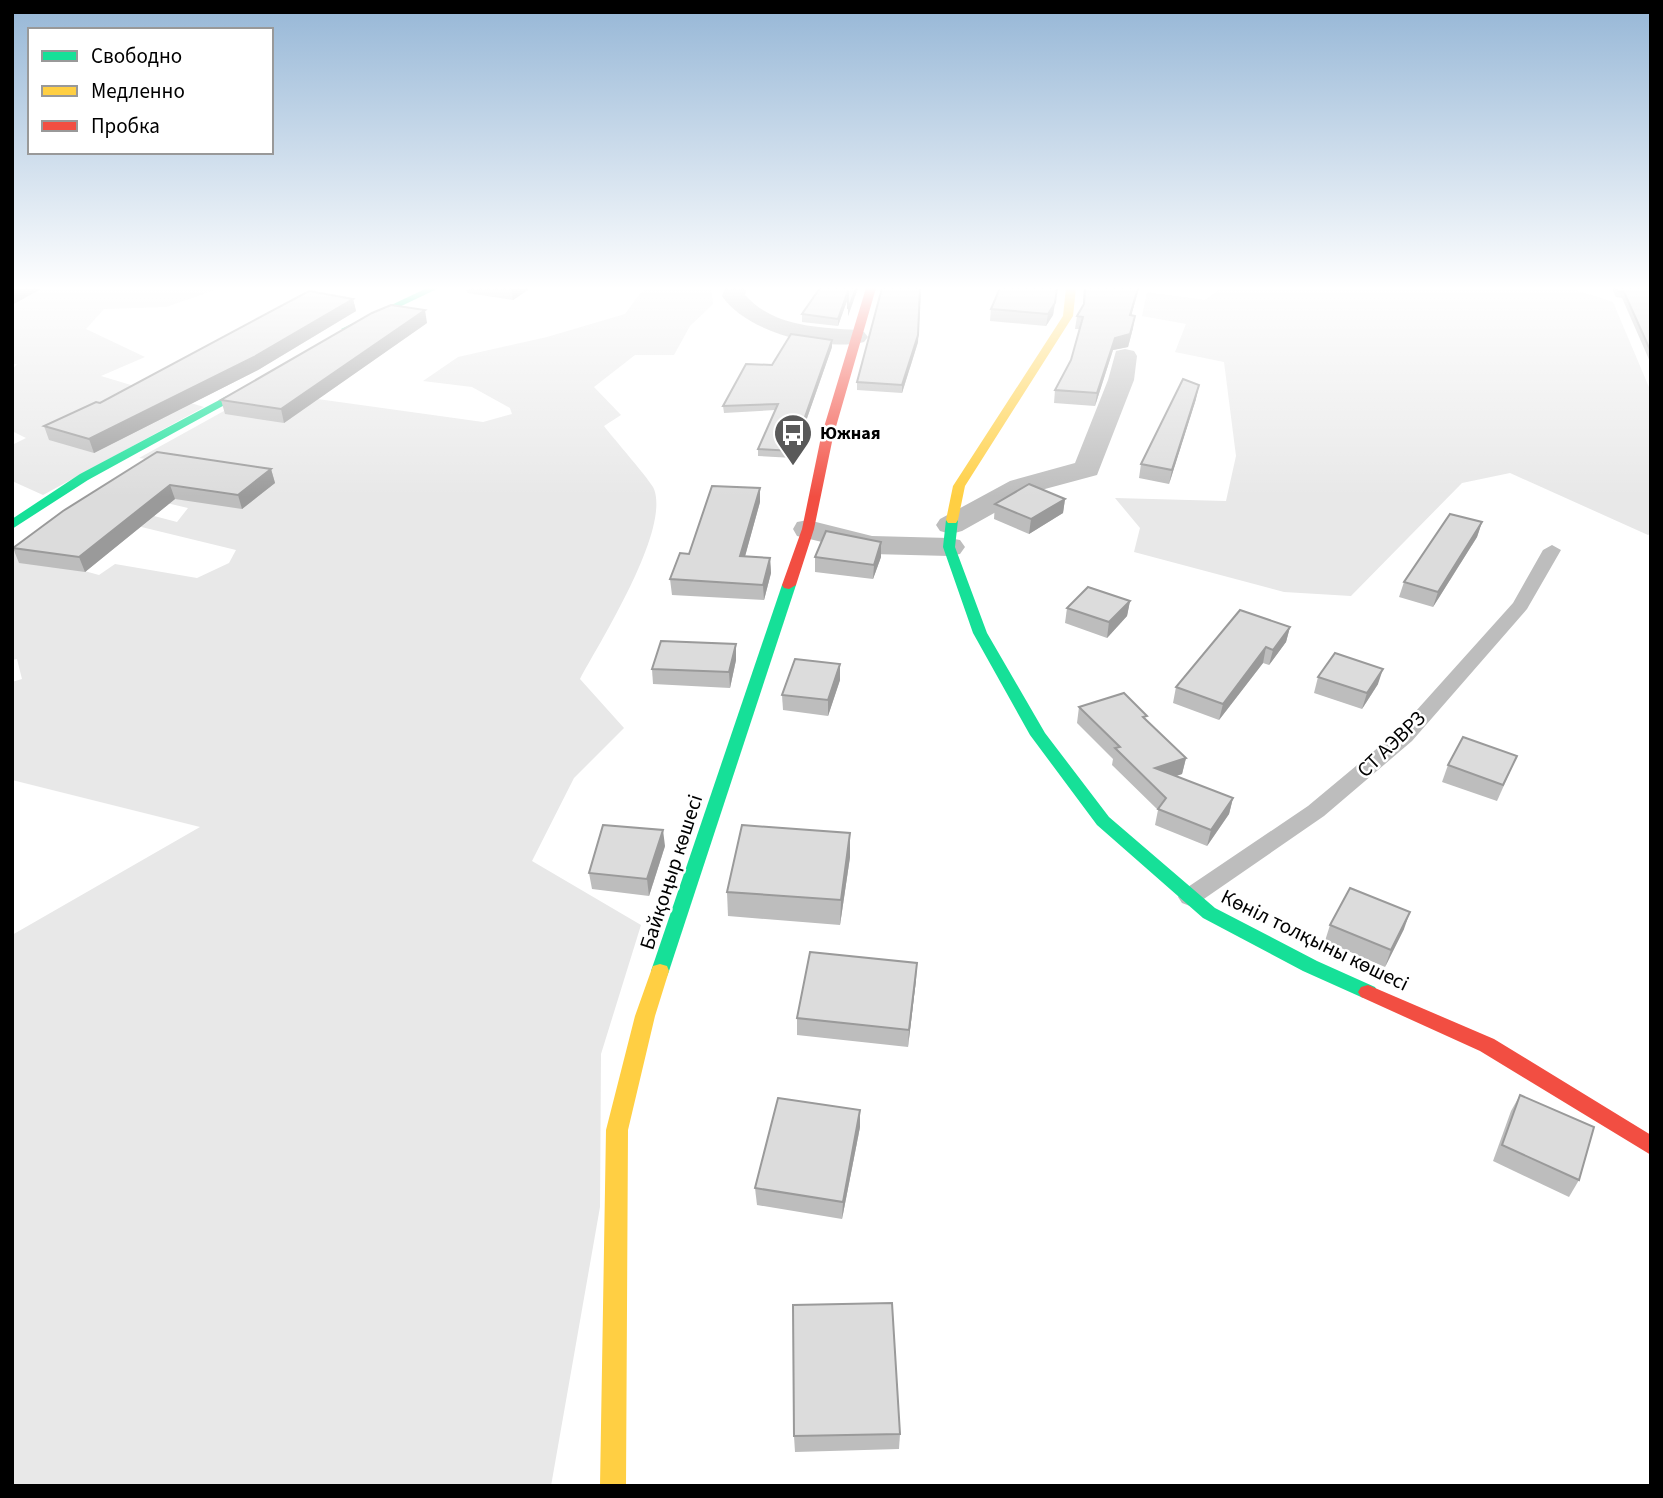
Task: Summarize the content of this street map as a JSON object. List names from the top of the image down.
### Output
{
  "streets": {
    "street": ["Байқоңыр көшесі", "Көніл толқыны көшесі"],
    "lane": ["СТ АЭВРЗ"]
  },
  "crossings": [
    ["СТ АЭВРЗ", "Көніл толқыны көшесі"]
  ],
  "places": {
    "bus stop": ["Южная"]
  },
  "legend": ["Свободно", "Медленно", "Пробка"]
}
